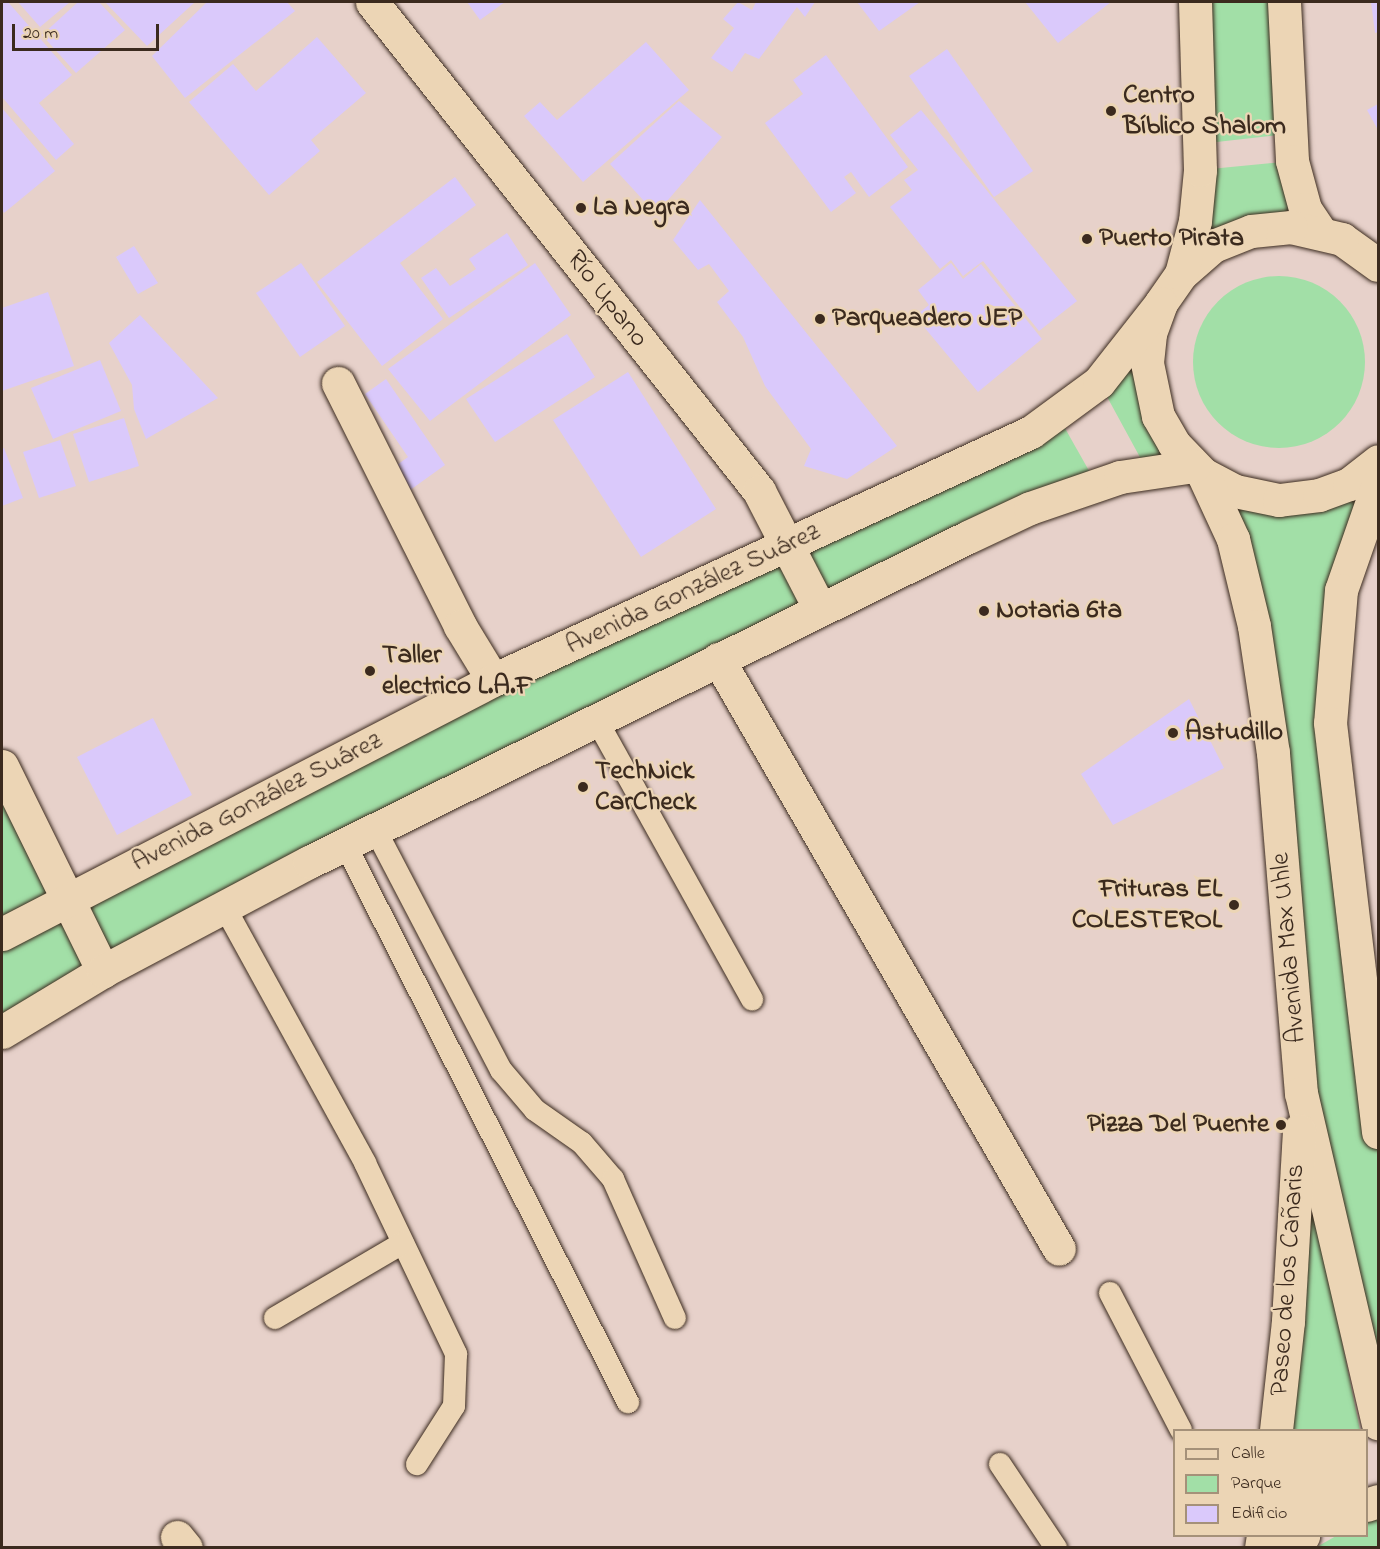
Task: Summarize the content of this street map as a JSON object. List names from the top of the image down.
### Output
{
  "streets": {
    "main road": [
      "Río Upano",
      "Avenida González Suárez",
      "Avenida Max Uhle",
      "Paseo de los Cañaris"
    ]
  },
  "crossings": [
    ["Río Upano", "Avenida González Suárez"],
    ["Avenida Max Uhle", "Paseo de los Cañaris"]
  ],
  "places": [
    "Centro Bíblico Shalom",
    "La Negra",
    "Puerto Pirata",
    "Parqueadero JEP",
    "Notaria 6ta",
    "Taller electrico L.A.F",
    "Astudillo",
    "TechNick CarCheck",
    "Frituras EL COLESTEROL",
    "Pizza Del Puente"
  ],
  "legend": ["Calle", "Parque", "Edificio"],
  "scale_bar": "20 m"
}
